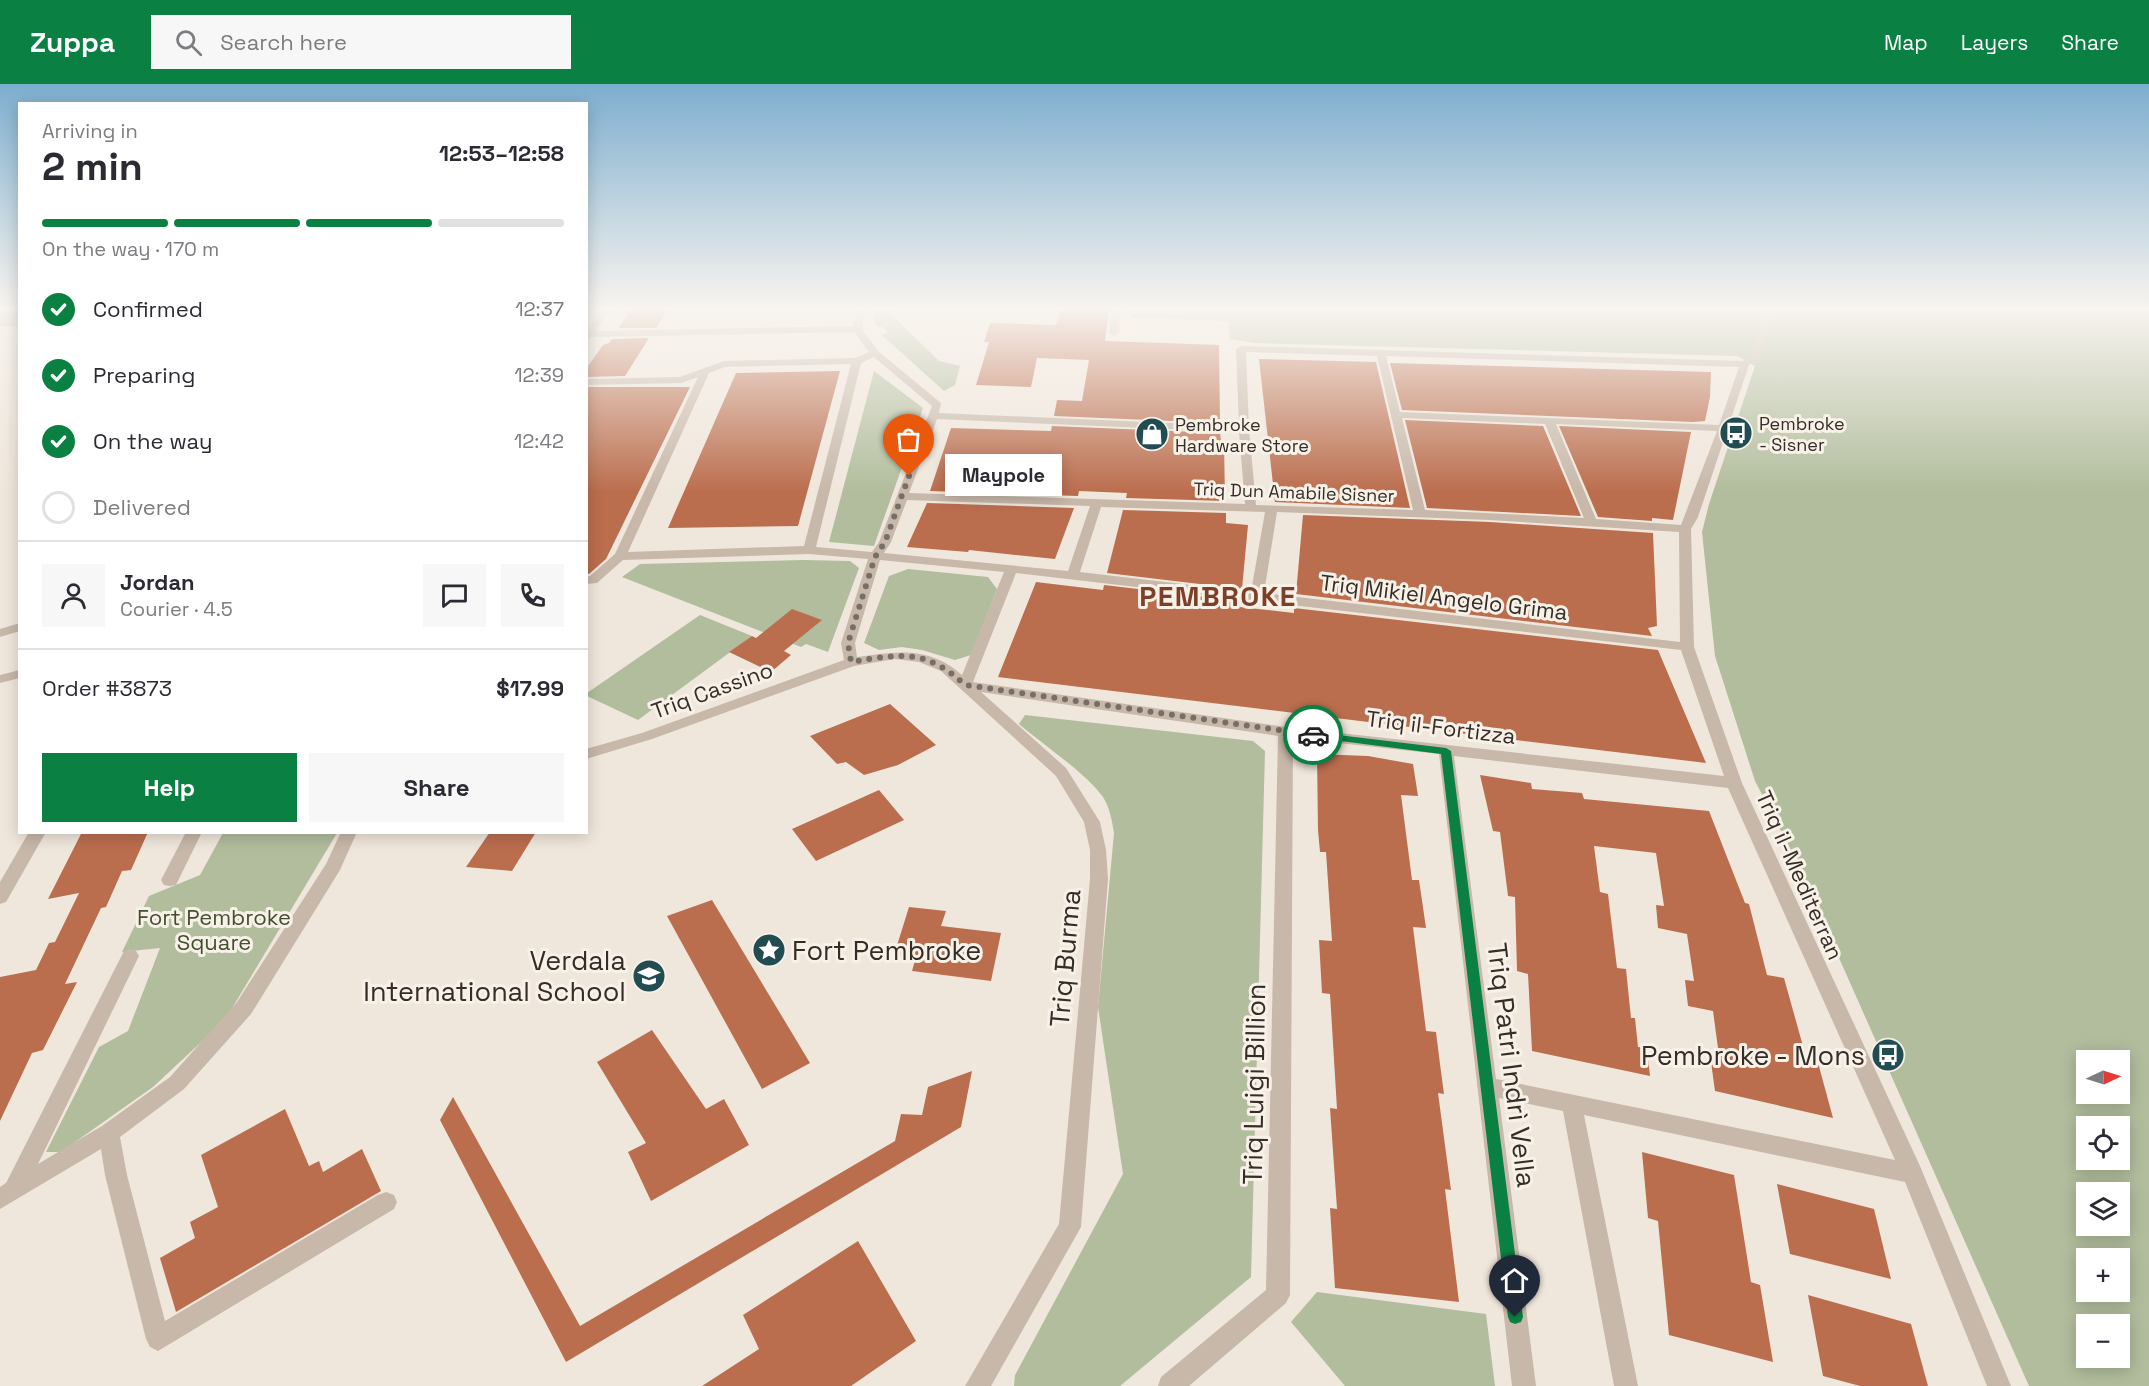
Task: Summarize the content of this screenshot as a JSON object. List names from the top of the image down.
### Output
{
  "streets": {
    "street": [
      "Triq Dun Amabile Sisner",
      "Triq Mikiel Angelo Grima",
      "Triq Cassino",
      "Triq il-Fortizza",
      "Triq il-Mediterran",
      "Triq Burma",
      "Triq Patri Indrì Vella",
      "Triq Luigi Billion"
    ]
  },
  "crossings": [
    ["Triq Dun Amabile Sisner", "Triq il-Mediterran"],
    ["Triq Mikiel Angelo Grima", "Triq il-Mediterran"],
    ["Triq Cassino", "Triq Burma"],
    ["Triq il-Fortizza", "Triq il-Mediterran"],
    ["Triq il-Fortizza", "Triq Burma"],
    ["Triq il-Fortizza", "Triq Patri Indrì Vella"],
    ["Triq il-Fortizza", "Triq Luigi Billion"]
  ],
  "districts": ["PEMBROKE"],
  "parks": ["Fort Pembroke Square"],
  "places": {
    "bus stop": ["Pembroke - Sisner", "Pembroke - Mons"],
    "shop": ["Pembroke Hardware Store"],
    "other": ["Maypole"],
    "place": ["Fort Pembroke"],
    "school or university": ["Verdala International School"]
  },
  "north": "right",
  "page": {
    "header": "Zuppa",
    "search": "Search here",
    "nav": ["Map", "Layers", "Share"],
    "heading": ["2 min", "Arriving in", "12:53–12:58"],
    "panel": [
      "Jordan",
      "Courier · 4.5",
      "Order #3873",
      "$17.99"
    ],
    "bar": "On the way · 170 m",
    "list": [
      ["Confirmed", "12:37"],
      ["Preparing", "12:39"],
      ["On the way", "12:42"],
      "Delivered"
    ],
    "bubble": "Maypole",
    "buttons": ["Help", "Share"],
    "map_buttons": ["+", "−"]
  }
}
